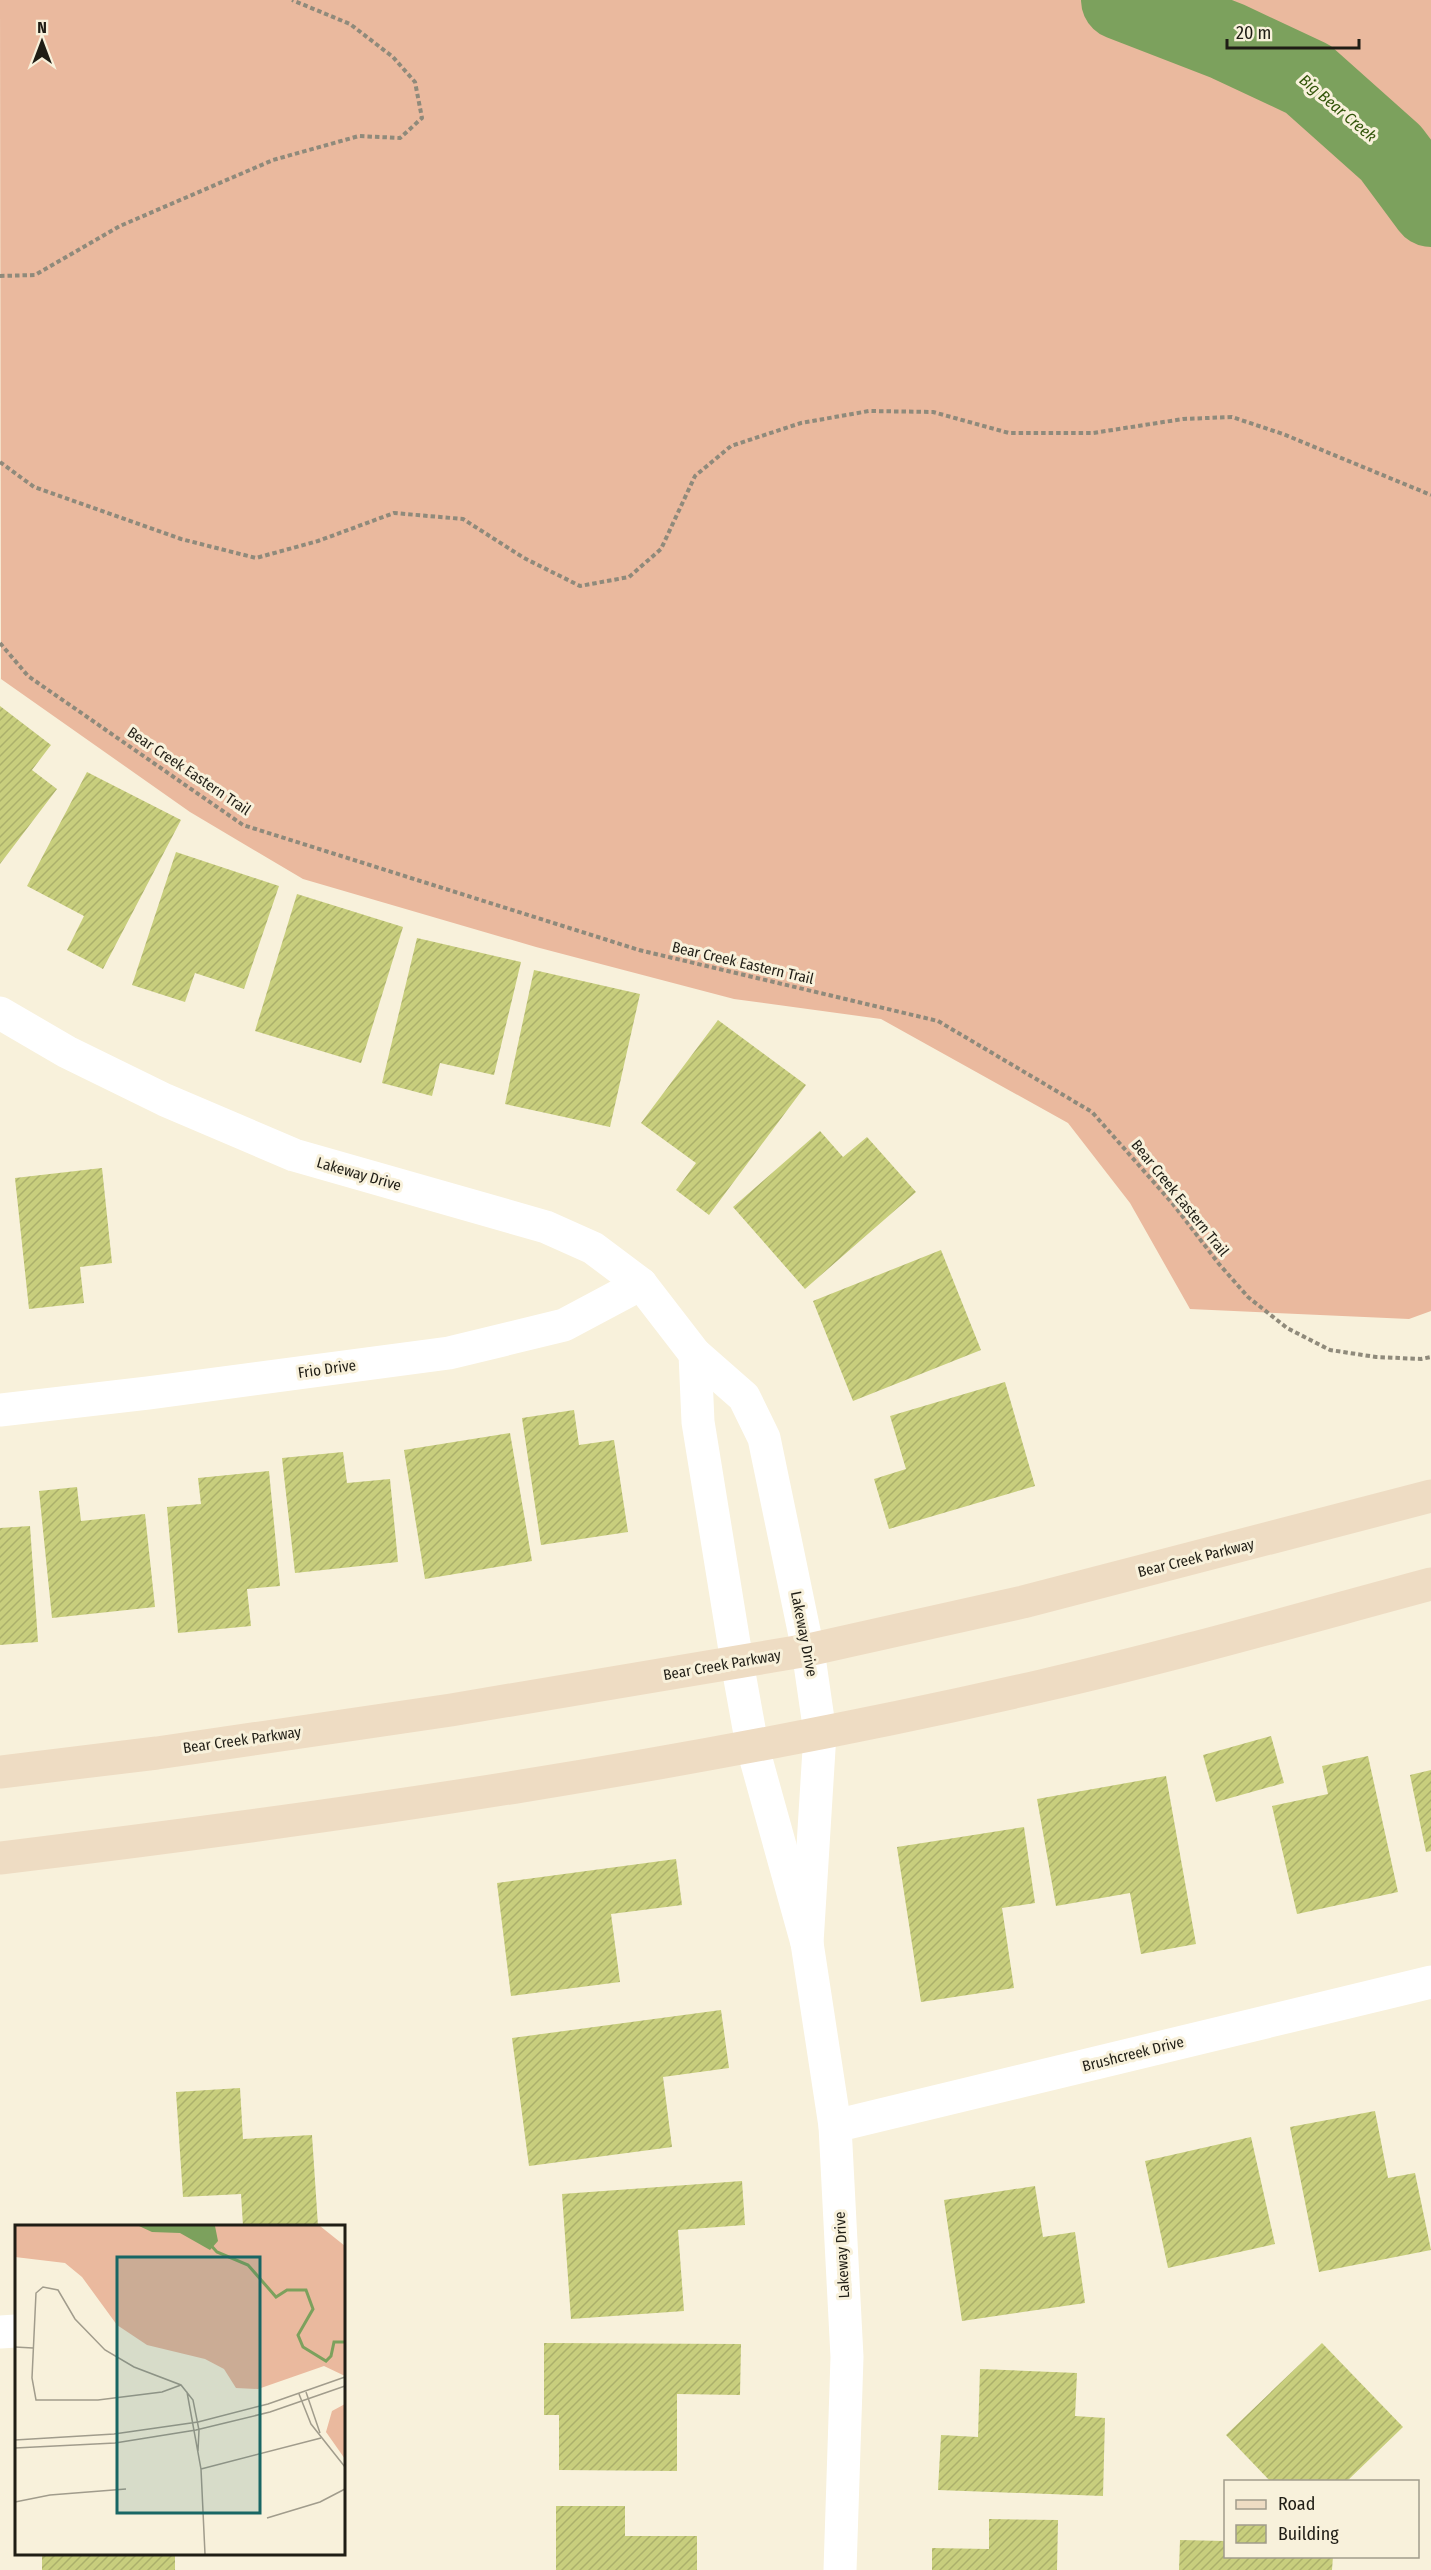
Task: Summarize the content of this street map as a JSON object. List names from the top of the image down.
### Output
{
  "streets": {
    "main road": ["Bear Creek Parkway"],
    "street": ["Lakeway Drive", "Frio Drive", "Brushcreek Drive"],
    "path": ["Bear Creek Eastern Trail"]
  },
  "crossings": [
    ["Lakeway Drive", "Frio Drive"],
    ["Lakeway Drive", "Bear Creek Parkway"],
    ["Lakeway Drive", "Brushcreek Drive"]
  ],
  "water": ["Big Bear Creek"],
  "legend": ["Road", "Building"],
  "scale_bar": "20 m",
  "north": "top"
}
